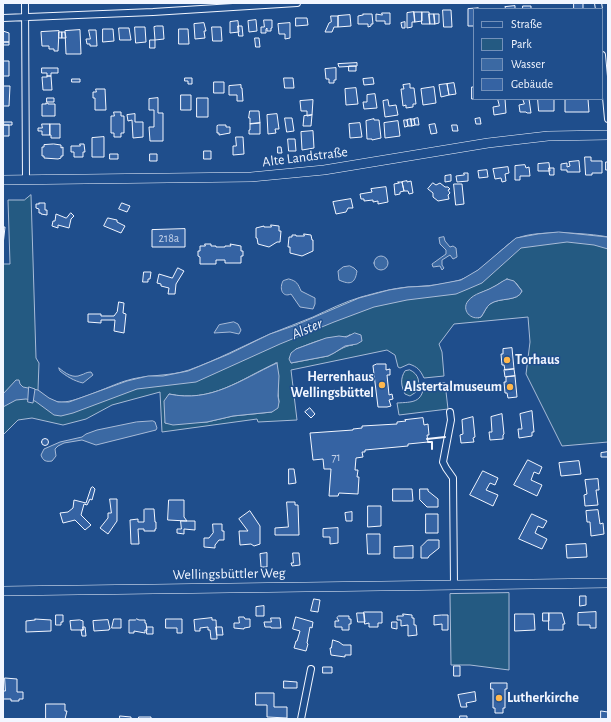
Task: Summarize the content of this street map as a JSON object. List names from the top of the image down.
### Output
{
  "streets": {
    "main road": ["Alte Landstraße", "Wellingsbüttler Weg"]
  },
  "water": ["Alster"],
  "places": [
    "Torhaus",
    "Herrenhaus Wellingsbüttel",
    "Alstertalmuseum",
    "Lutherkirche"
  ],
  "house_numbers": ["218a", "71"],
  "legend": [
    "Straße",
    "Park",
    "Wasser",
    "Gebäude"
  ]
}
